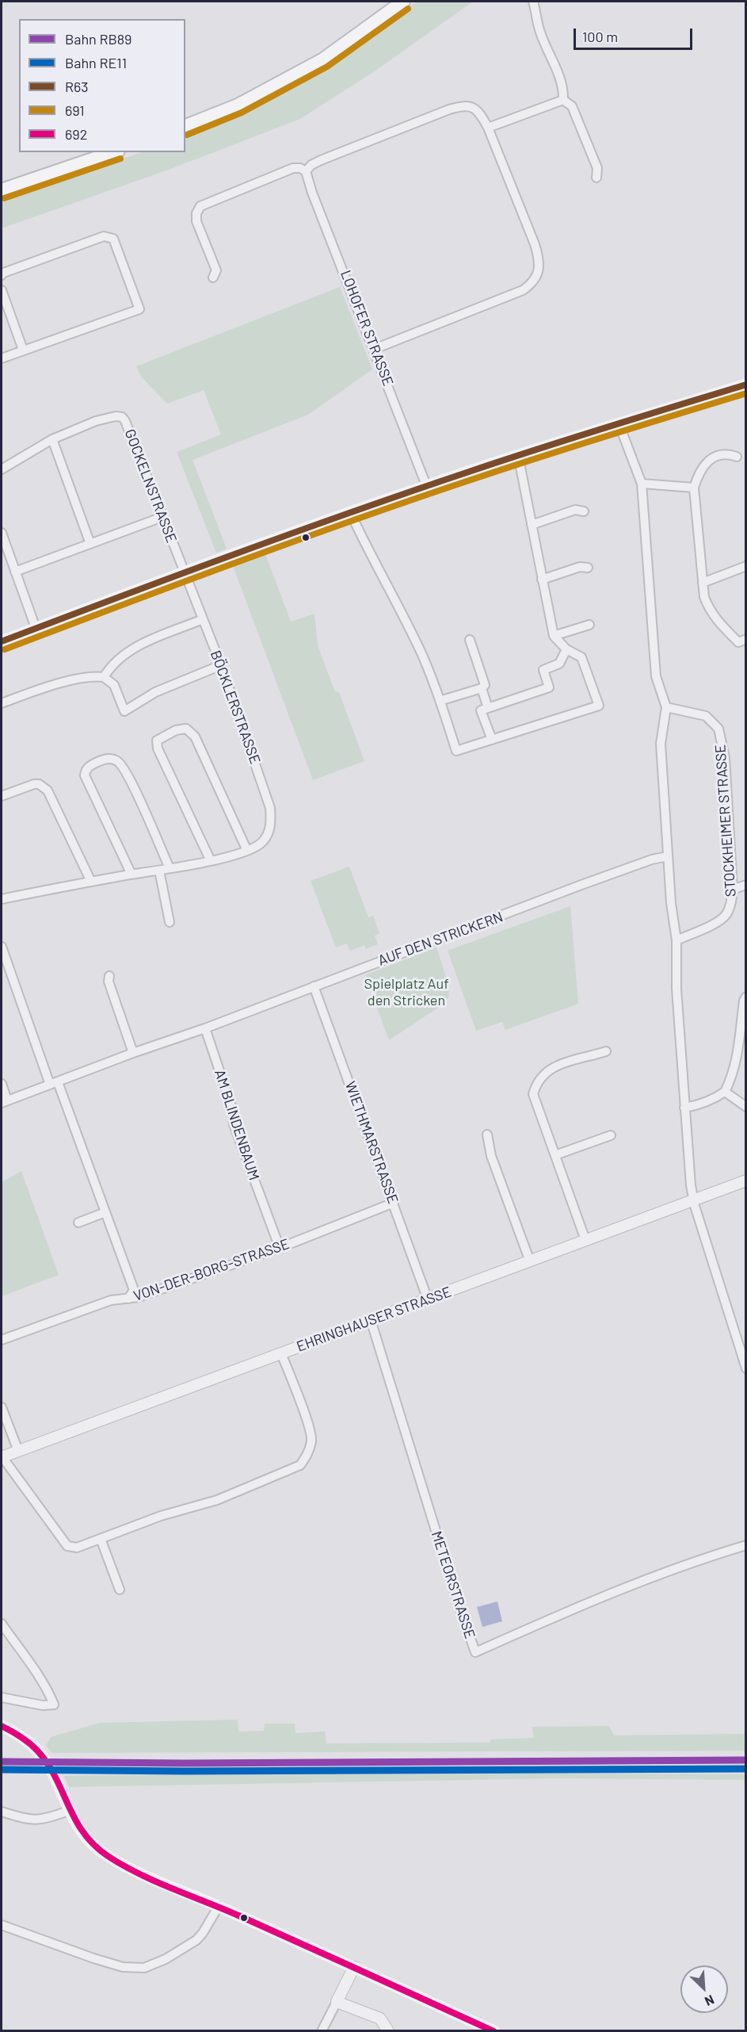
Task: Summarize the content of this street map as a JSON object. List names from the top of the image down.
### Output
{
  "streets": {
    "street": [
      "LOHOFER STRASSE",
      "GOCKELNSTRASSE",
      "BÖCKLERSTRASSE",
      "STOCKHEIMER STRASSE",
      "AUF DEN STRICKERN",
      "AM BLINDENBAUM",
      "WIETHMARSTRASSE",
      "VON-DER-BORG-STRASSE",
      "EHRINGHAUSER STRASSE",
      "METEORSTRASSE"
    ]
  },
  "crossings": [
    ["GOCKELNSTRASSE", "BÖCKLERSTRASSE"],
    ["AUF DEN STRICKERN", "AM BLINDENBAUM"],
    ["AUF DEN STRICKERN", "WIETHMARSTRASSE"],
    ["AM BLINDENBAUM", "VON-DER-BORG-STRASSE"],
    ["WIETHMARSTRASSE", "VON-DER-BORG-STRASSE"],
    ["WIETHMARSTRASSE", "EHRINGHAUSER STRASSE"],
    ["EHRINGHAUSER STRASSE", "METEORSTRASSE"]
  ],
  "parks": ["Spielplatz Auf den Stricken"],
  "lines": [
    "transit line 691",
    "transit line R63",
    "transit line 692",
    "rail line RB89",
    "rail line RE11"
  ],
  "legend": [
    "Bahn RB89",
    "Bahn RE11",
    "R63",
    "691",
    "692"
  ],
  "scale_bar": "100 m",
  "north": "bottom right"
}
